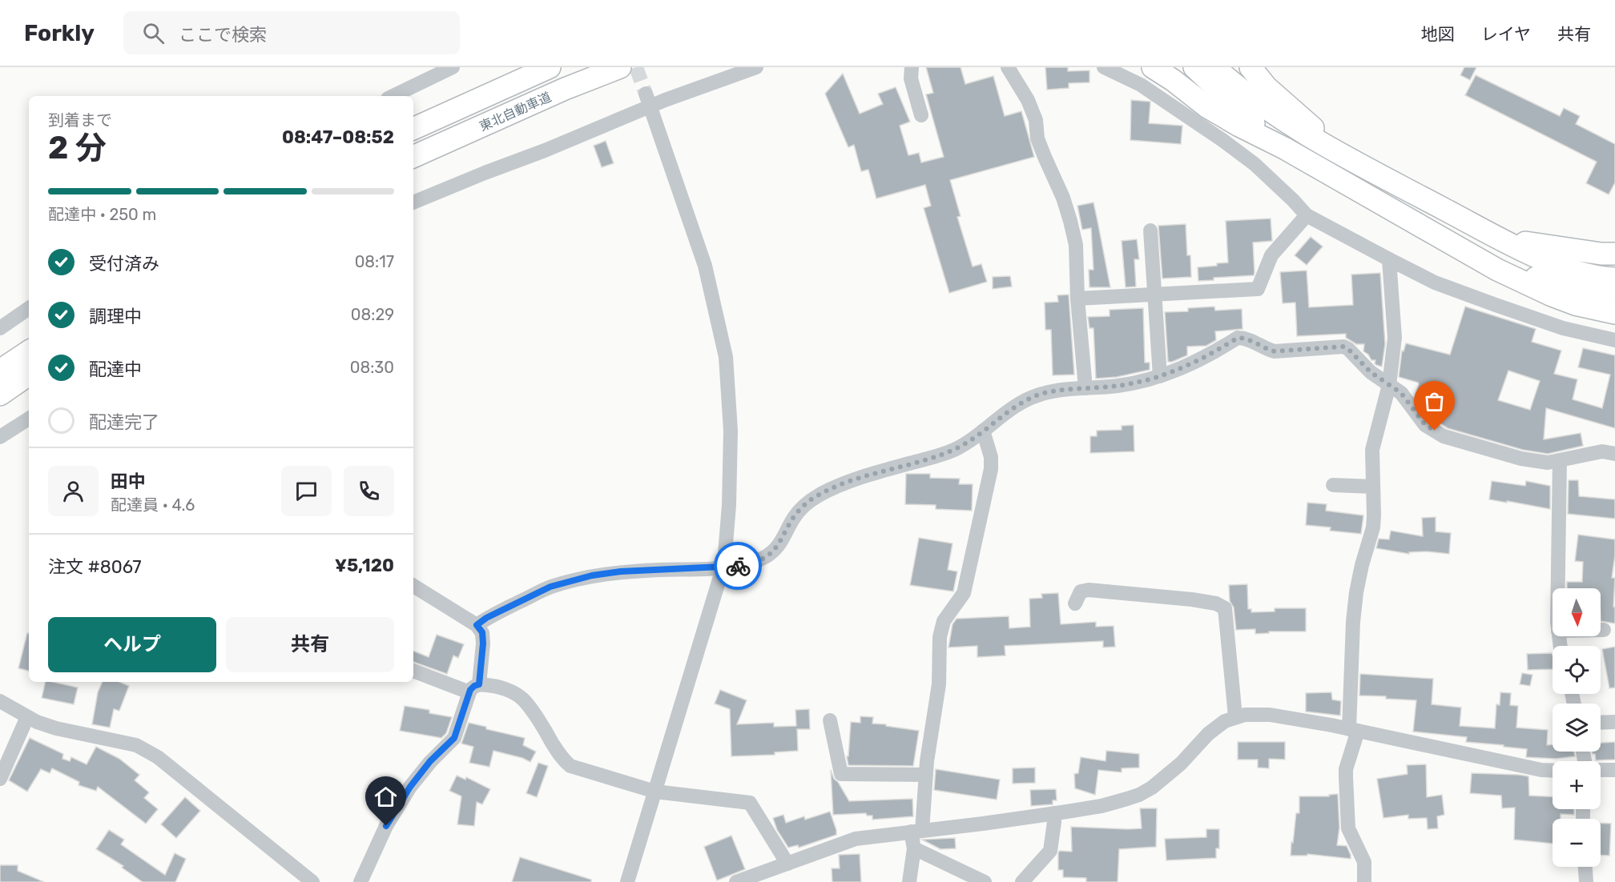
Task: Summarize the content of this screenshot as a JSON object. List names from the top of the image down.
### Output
{
  "streets": {
    "highway": ["東北自動車道"]
  },
  "north": "bottom",
  "page": {
    "header": "Forkly",
    "search": "ここで検索",
    "nav": ["地図", "レイヤ", "共有"],
    "heading": ["2 分", "到着まで", "08:47–08:52"],
    "panel": [
      "田中",
      "配達員 · 4.6",
      "注文 #8067",
      "¥5,120"
    ],
    "bar": "配達中 · 250 m",
    "list": [
      ["受付済み", "08:17"],
      ["調理中", "08:29"],
      ["配達中", "08:30"],
      "配達完了"
    ],
    "map_buttons": ["+", "−"],
    "buttons": ["ヘルプ", "共有"]
  }
}
